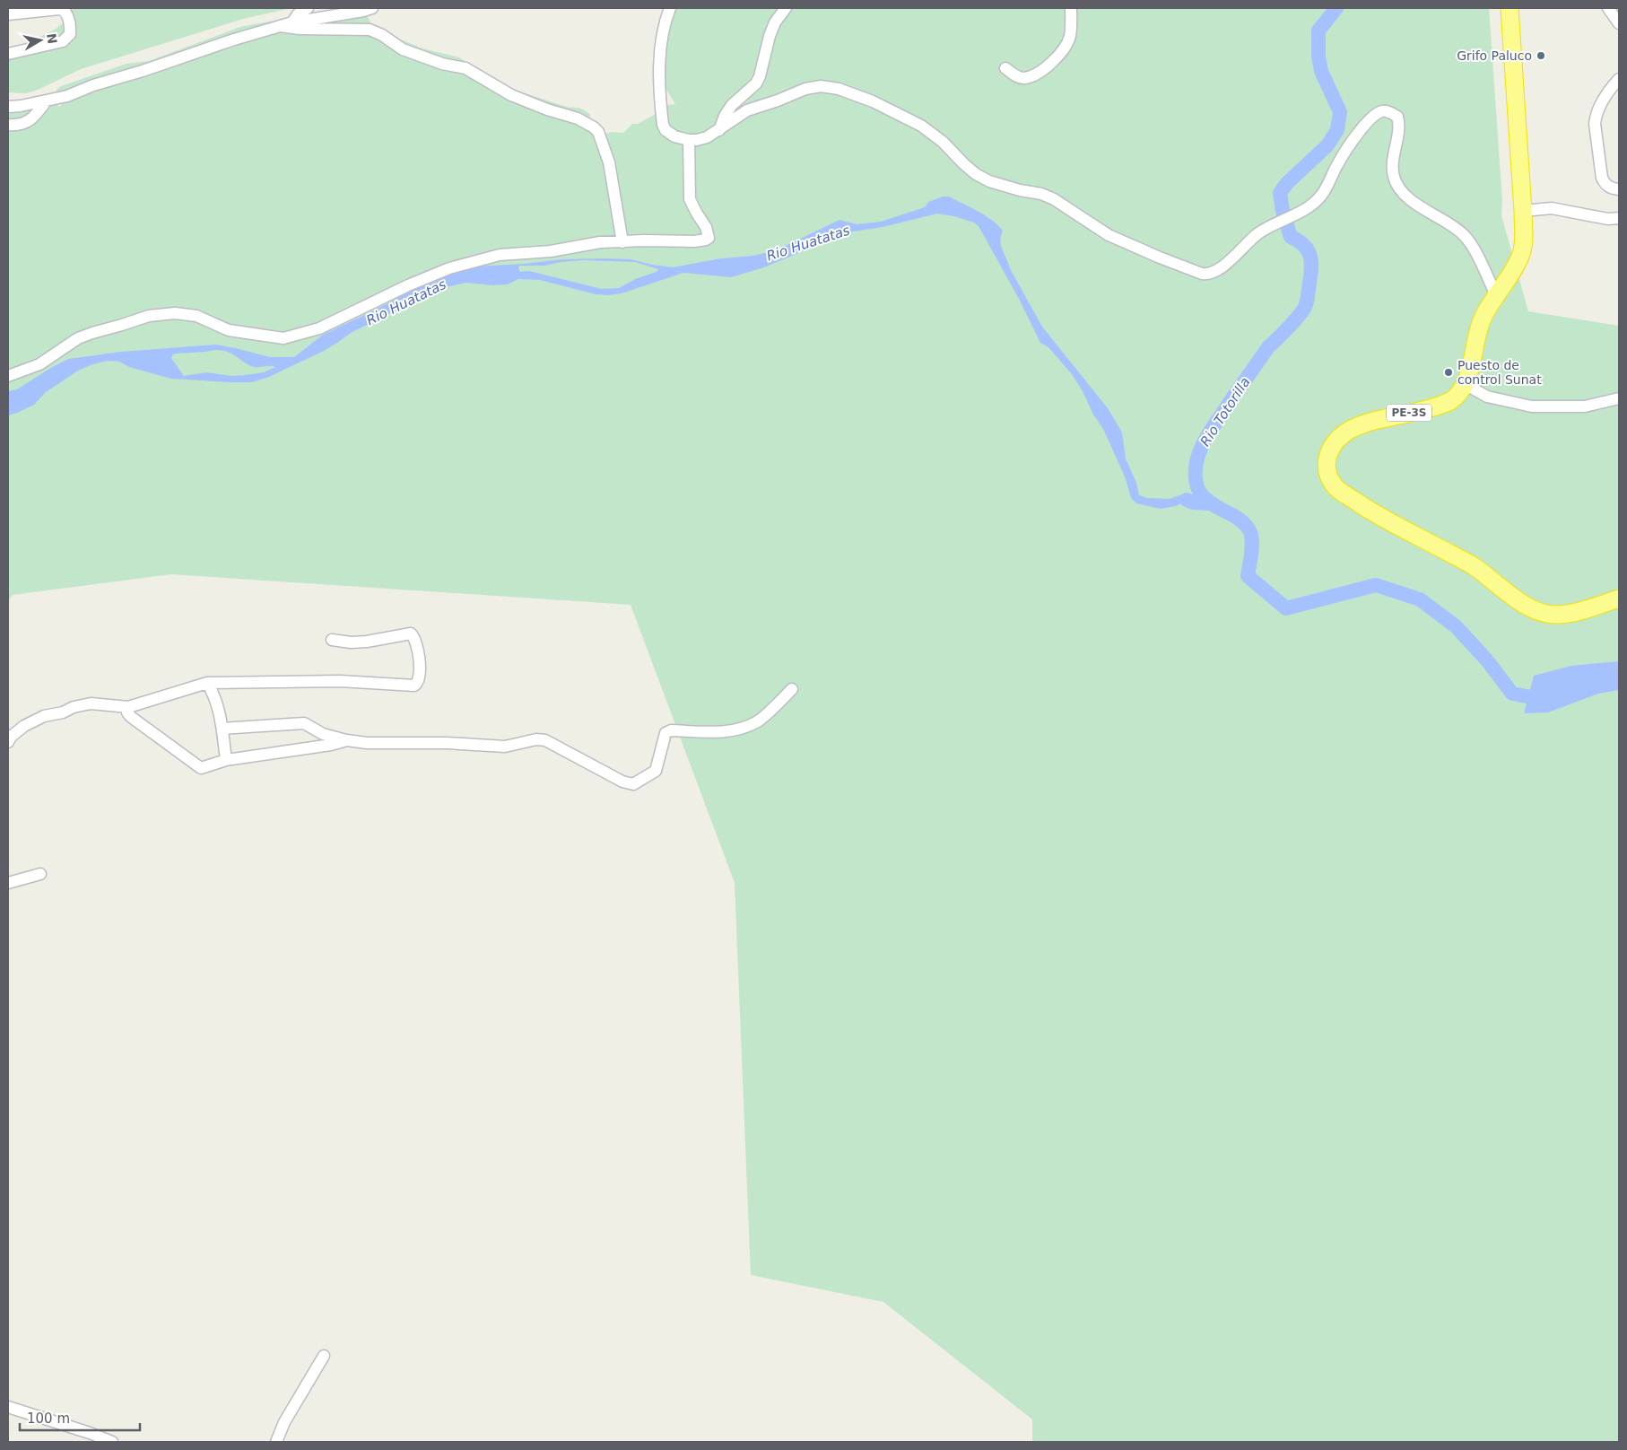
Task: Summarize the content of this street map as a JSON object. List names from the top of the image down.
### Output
{
  "streets": {
    "highway": ["PE-3S"]
  },
  "water": ["Rio Huatatas", "Rio Totorilla"],
  "places": ["Grifo Paluco", "Puesto de control Sunat"],
  "scale_bar": "100 m",
  "north": "right"
}
